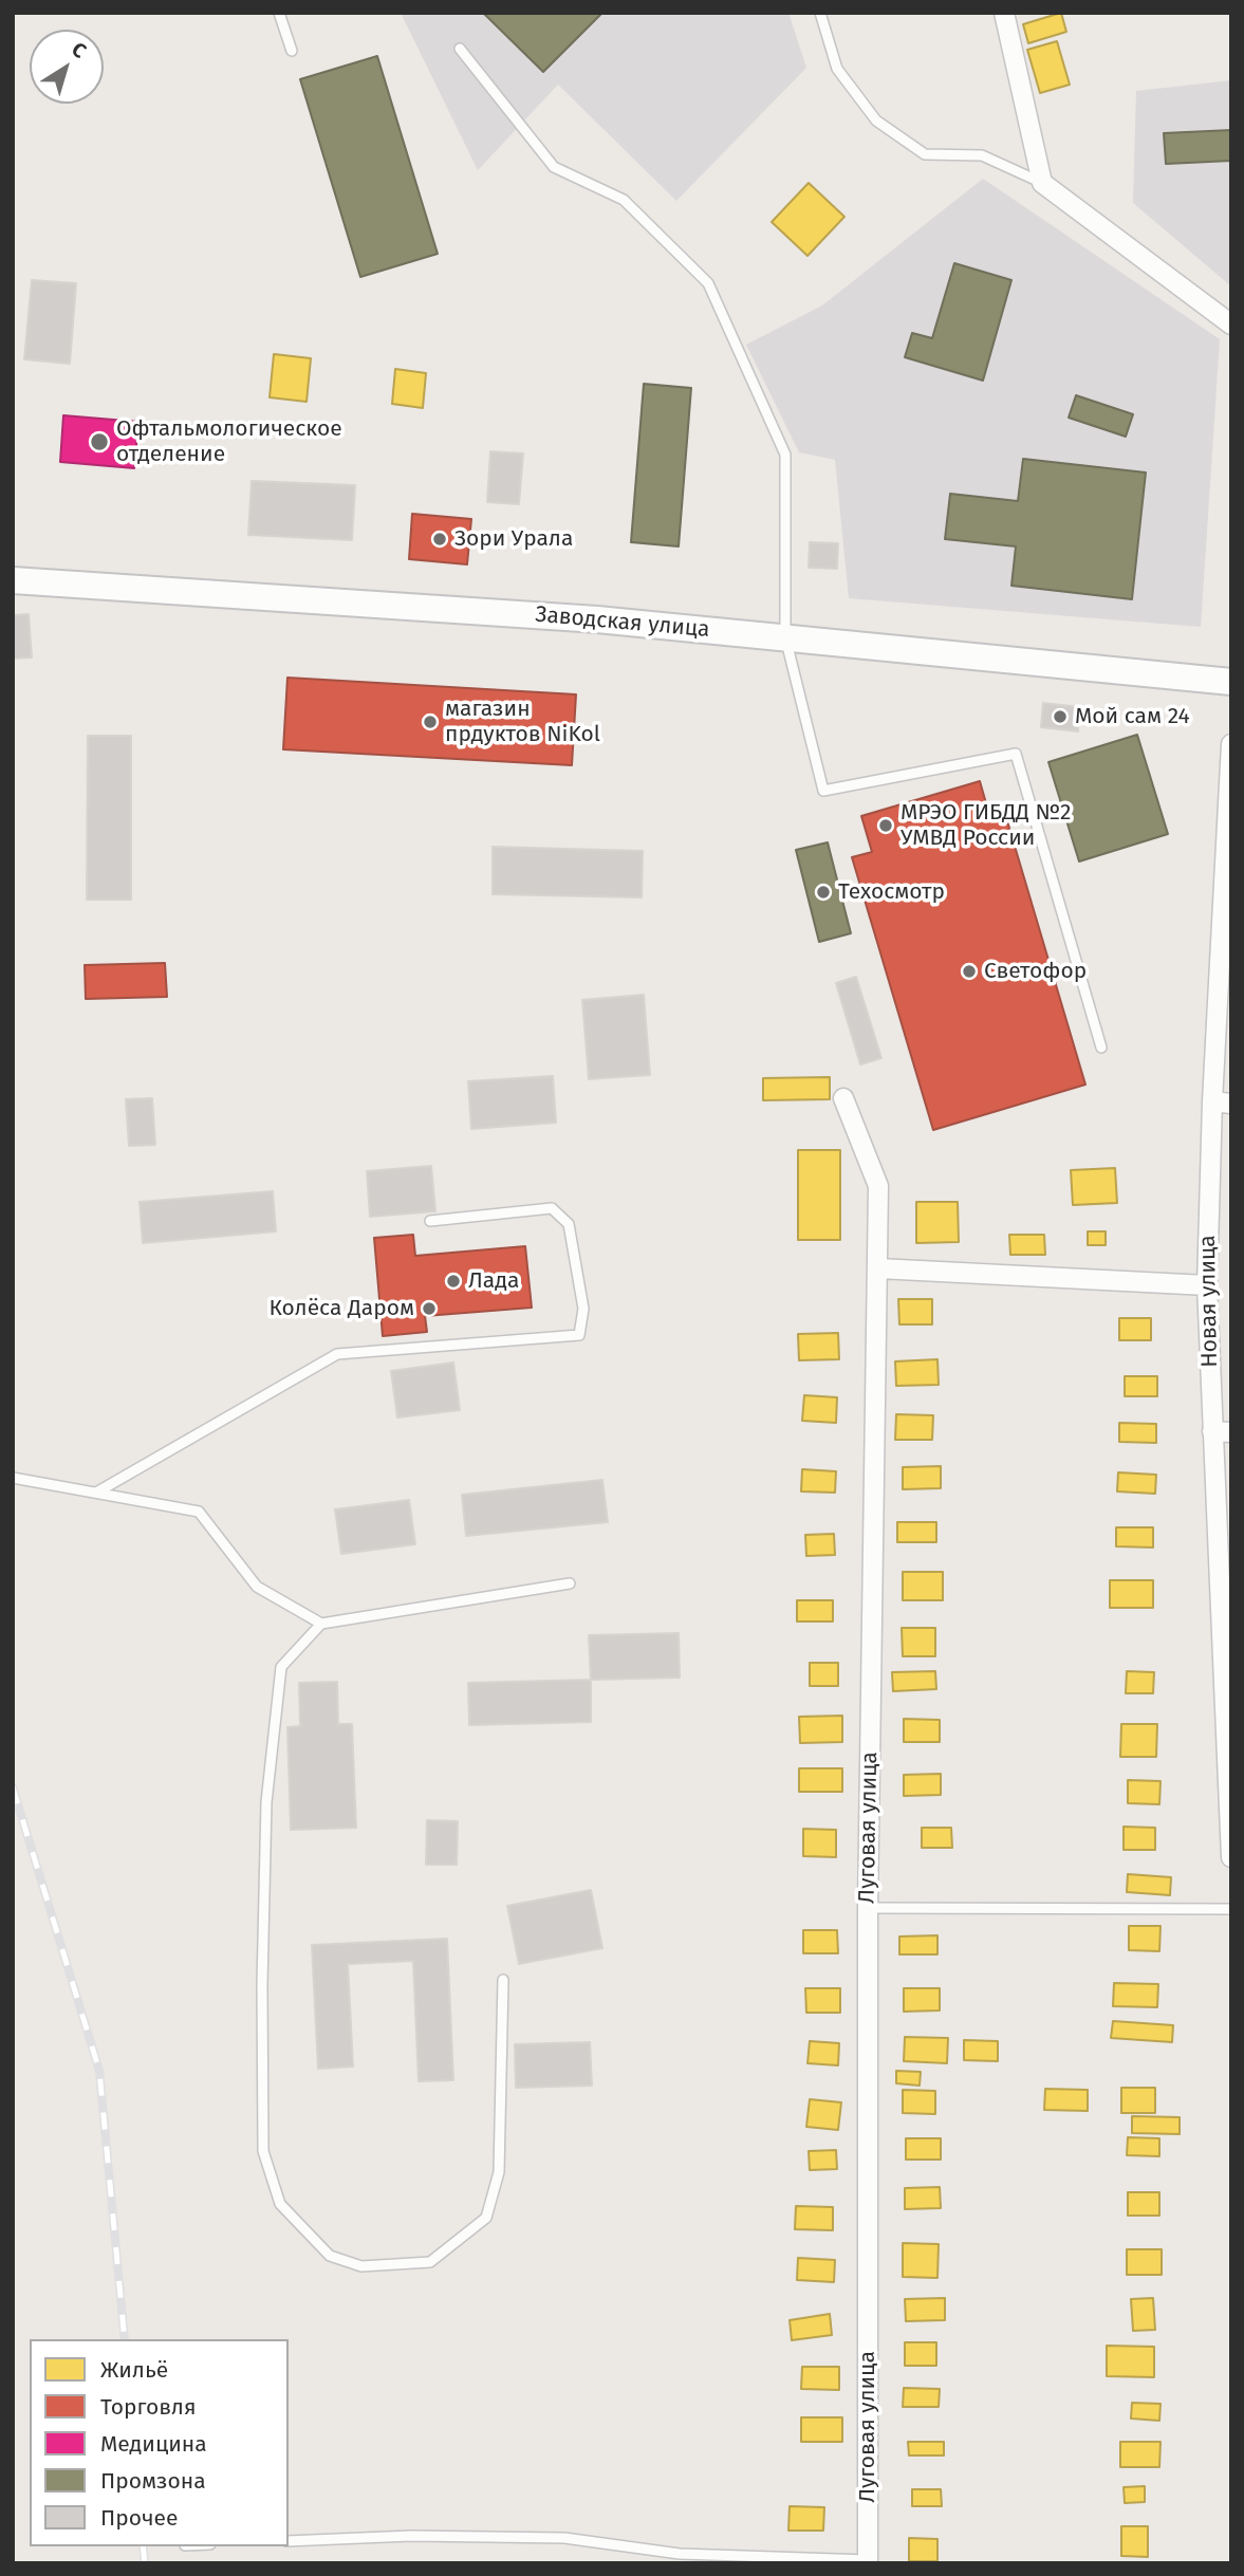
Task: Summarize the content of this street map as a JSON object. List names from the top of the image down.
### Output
{
  "streets": {
    "street": ["Заводская улица", "Новая улица", "Луговая улица"]
  },
  "places": [
    "Офтальмологическое отделение",
    "Зори Урала",
    "Мой сам 24",
    "магазин прдуктов NiKol",
    "МРЭО ГИБДД №2 УМВД России",
    "Техосмотр",
    "Светофор",
    "Лада",
    "Колёса Даром"
  ],
  "legend": [
    "Жильё",
    "Торговля",
    "Медицина",
    "Промзона",
    "Прочее"
  ],
  "north": "top right"
}
